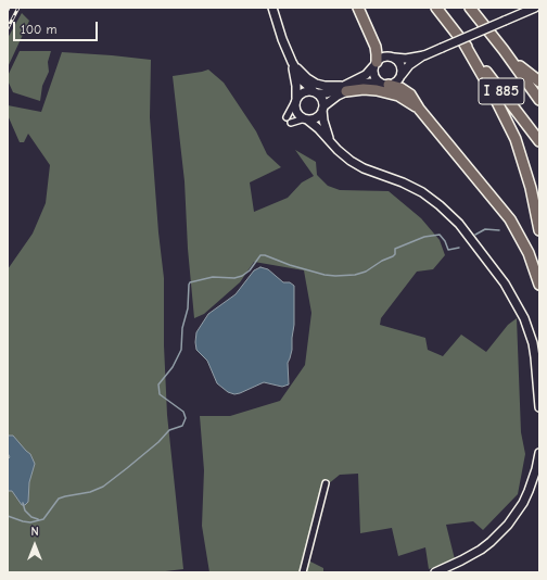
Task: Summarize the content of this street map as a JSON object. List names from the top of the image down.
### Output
{
  "streets": {
    "highway": ["I 885"]
  },
  "scale_bar": "100 m",
  "north": "top"
}
